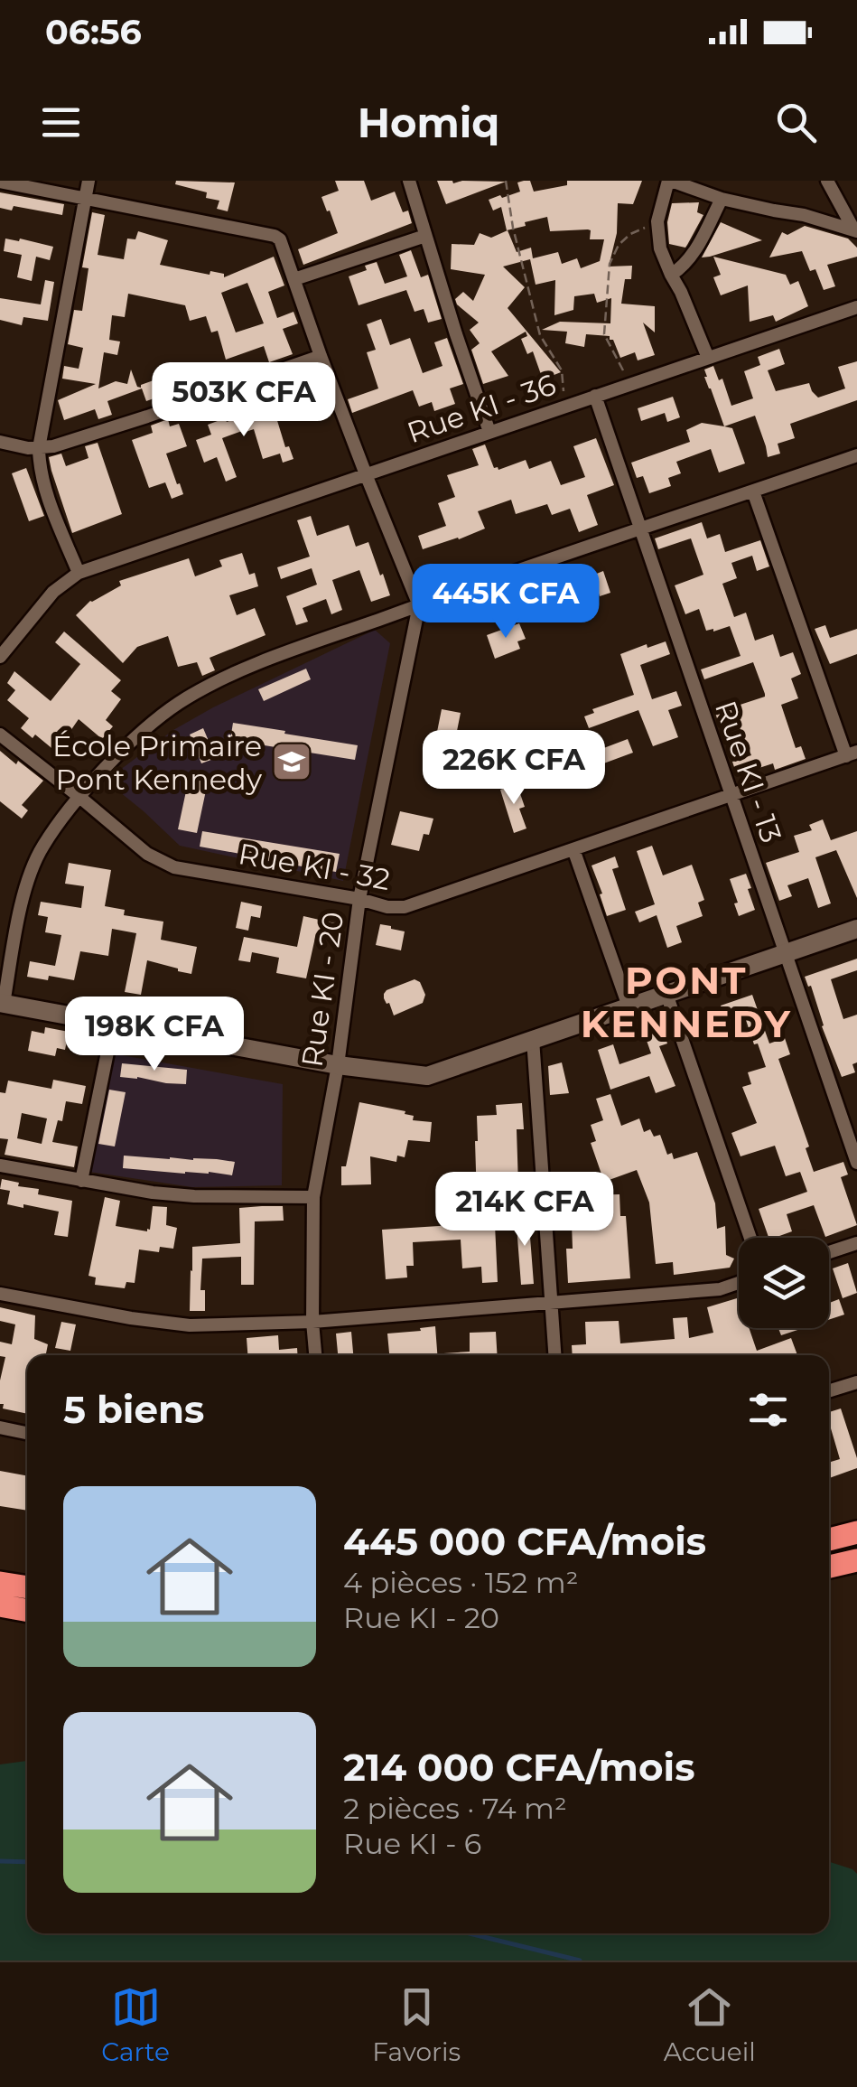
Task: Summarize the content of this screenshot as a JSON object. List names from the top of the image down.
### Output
{
  "streets": {
    "street": [
      "Rue KI - 36",
      "Rue KI - 13",
      "Rue KI - 32",
      "Rue KI - 20"
    ]
  },
  "crossings": [
    ["Rue KI - 36", "Rue KI - 13"],
    ["Rue KI - 13", "Rue KI - 32"],
    ["Rue KI - 32", "Rue KI - 20"]
  ],
  "districts": ["PONT KENNEDY"],
  "places": {
    "school or university": ["École Primaire Pont Kennedy"]
  },
  "page": {
    "status": "06:56",
    "header": "Homiq",
    "price": [
      "503K CFA",
      "445K CFA",
      "226K CFA",
      "198K CFA",
      "214K CFA"
    ],
    "heading": "5 biens",
    "list": [
      {
        "name": "445 000 CFA/mois",
        "note": "4 pièces · 152 m² · Rue KI - 20"
      },
      {
        "name": "214 000 CFA/mois",
        "note": "2 pièces · 74 m² · Rue KI - 6"
      }
    ],
    "tabs": ["Carte", "Favoris", "Accueil"]
  }
}
